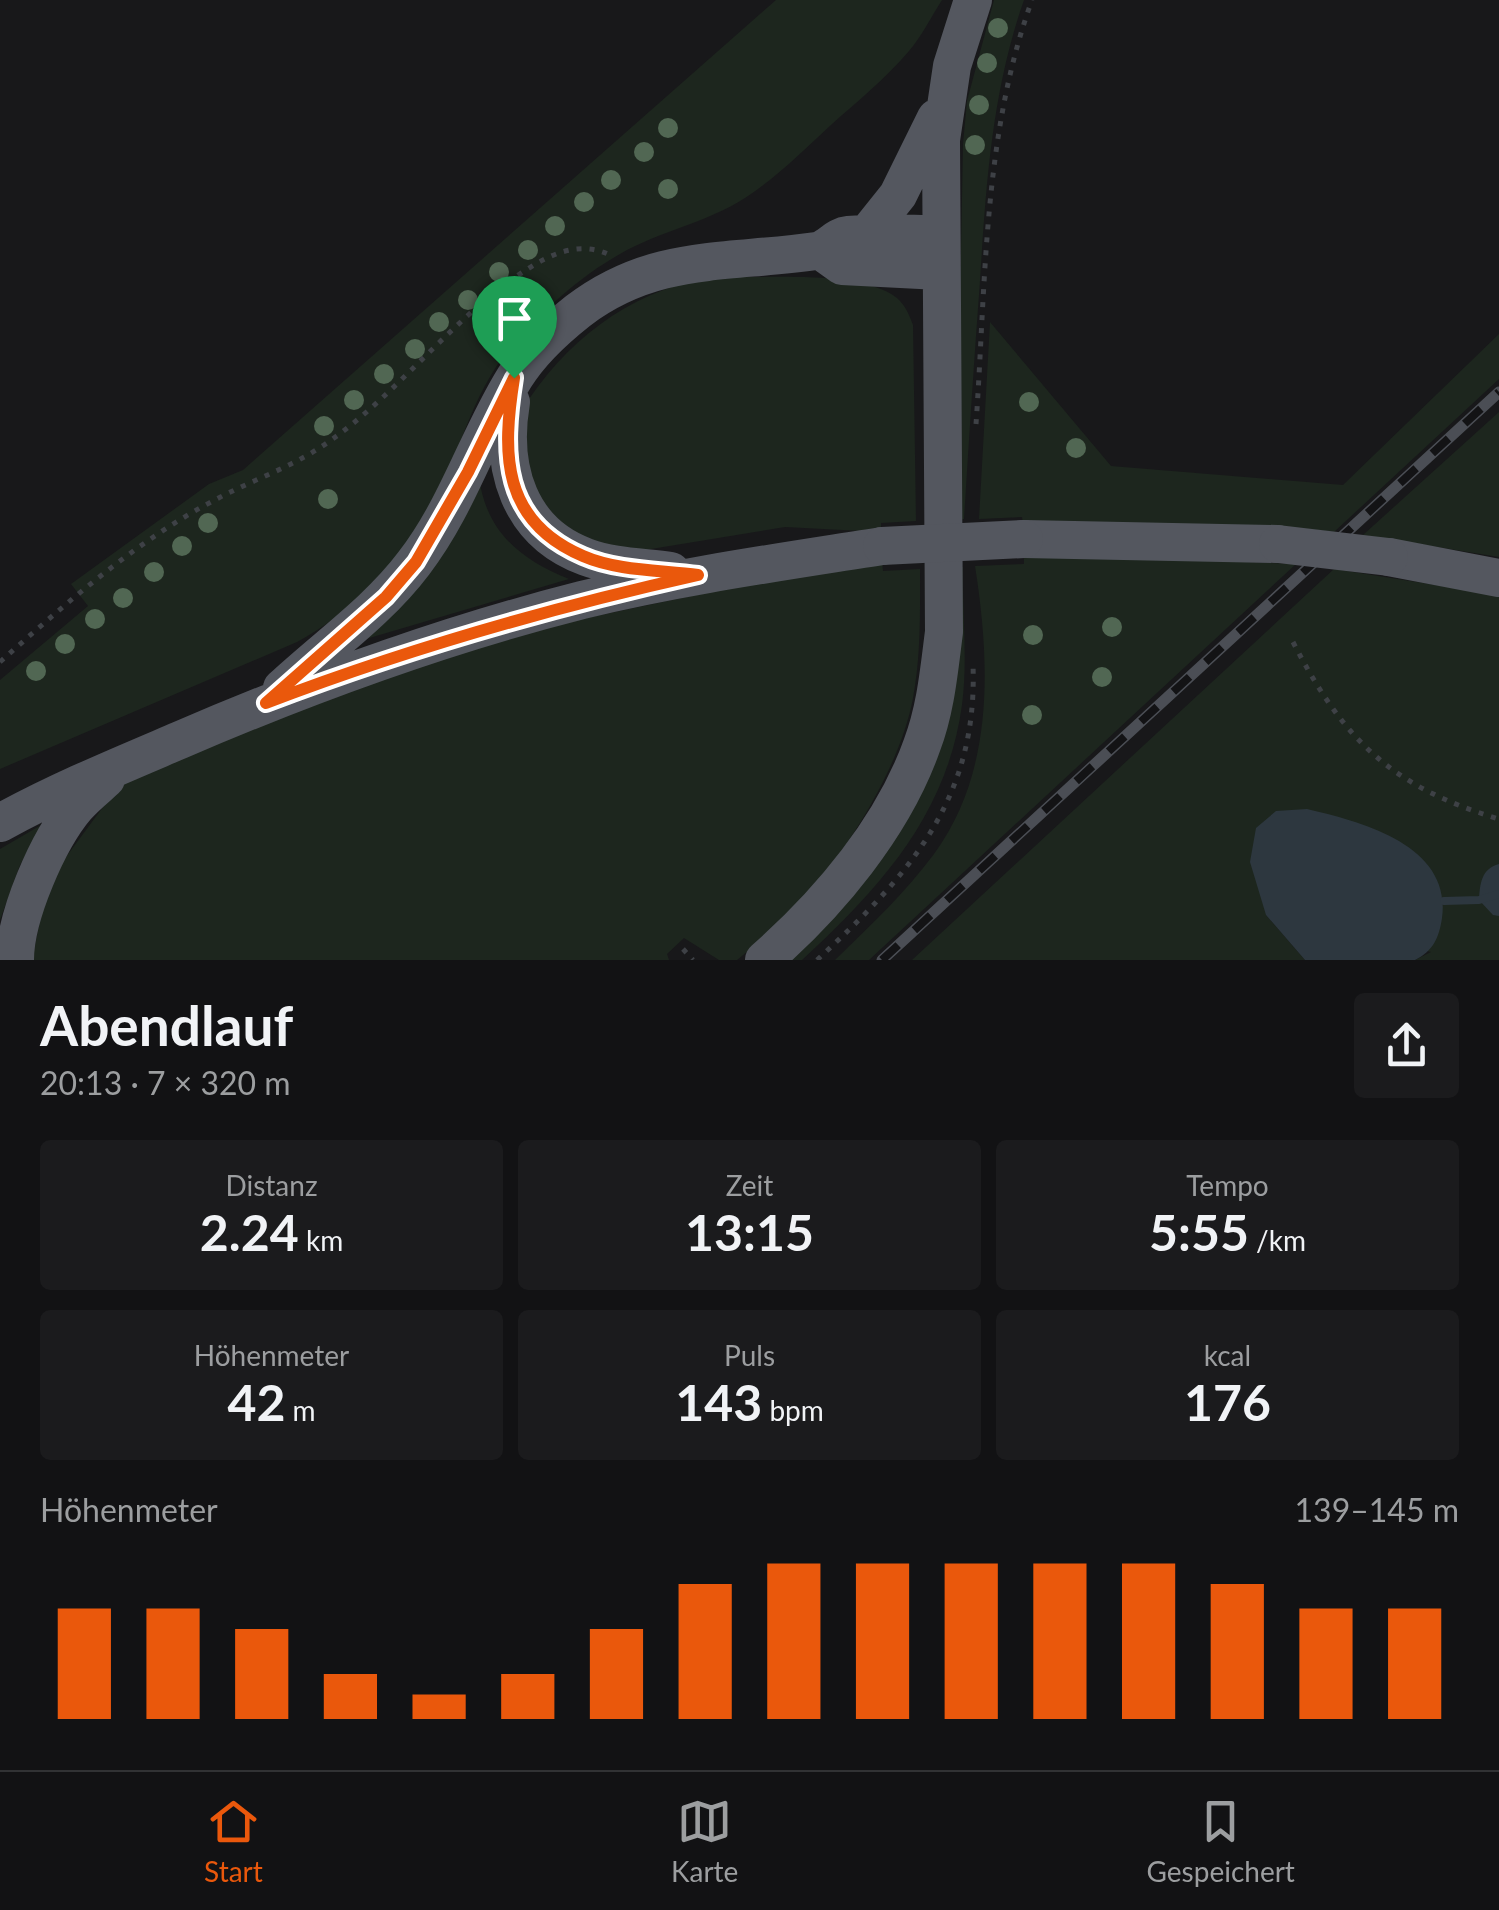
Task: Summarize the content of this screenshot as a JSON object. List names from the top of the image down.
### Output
{
  "page": {
    "heading": ["Abendlauf", "20:13 · 7 × 320 m"],
    "stats": [
      ["Distanz", "2.24 km"],
      ["Zeit", "13:15"],
      ["Tempo", "5:55 /km"],
      ["Höhenmeter", "42 m"],
      ["Puls", "143 bpm"],
      ["kcal", "176"]
    ],
    "chart": ["Höhenmeter", "139–145 m"],
    "tabs": ["Start", "Karte", "Gespeichert"]
  }
}
